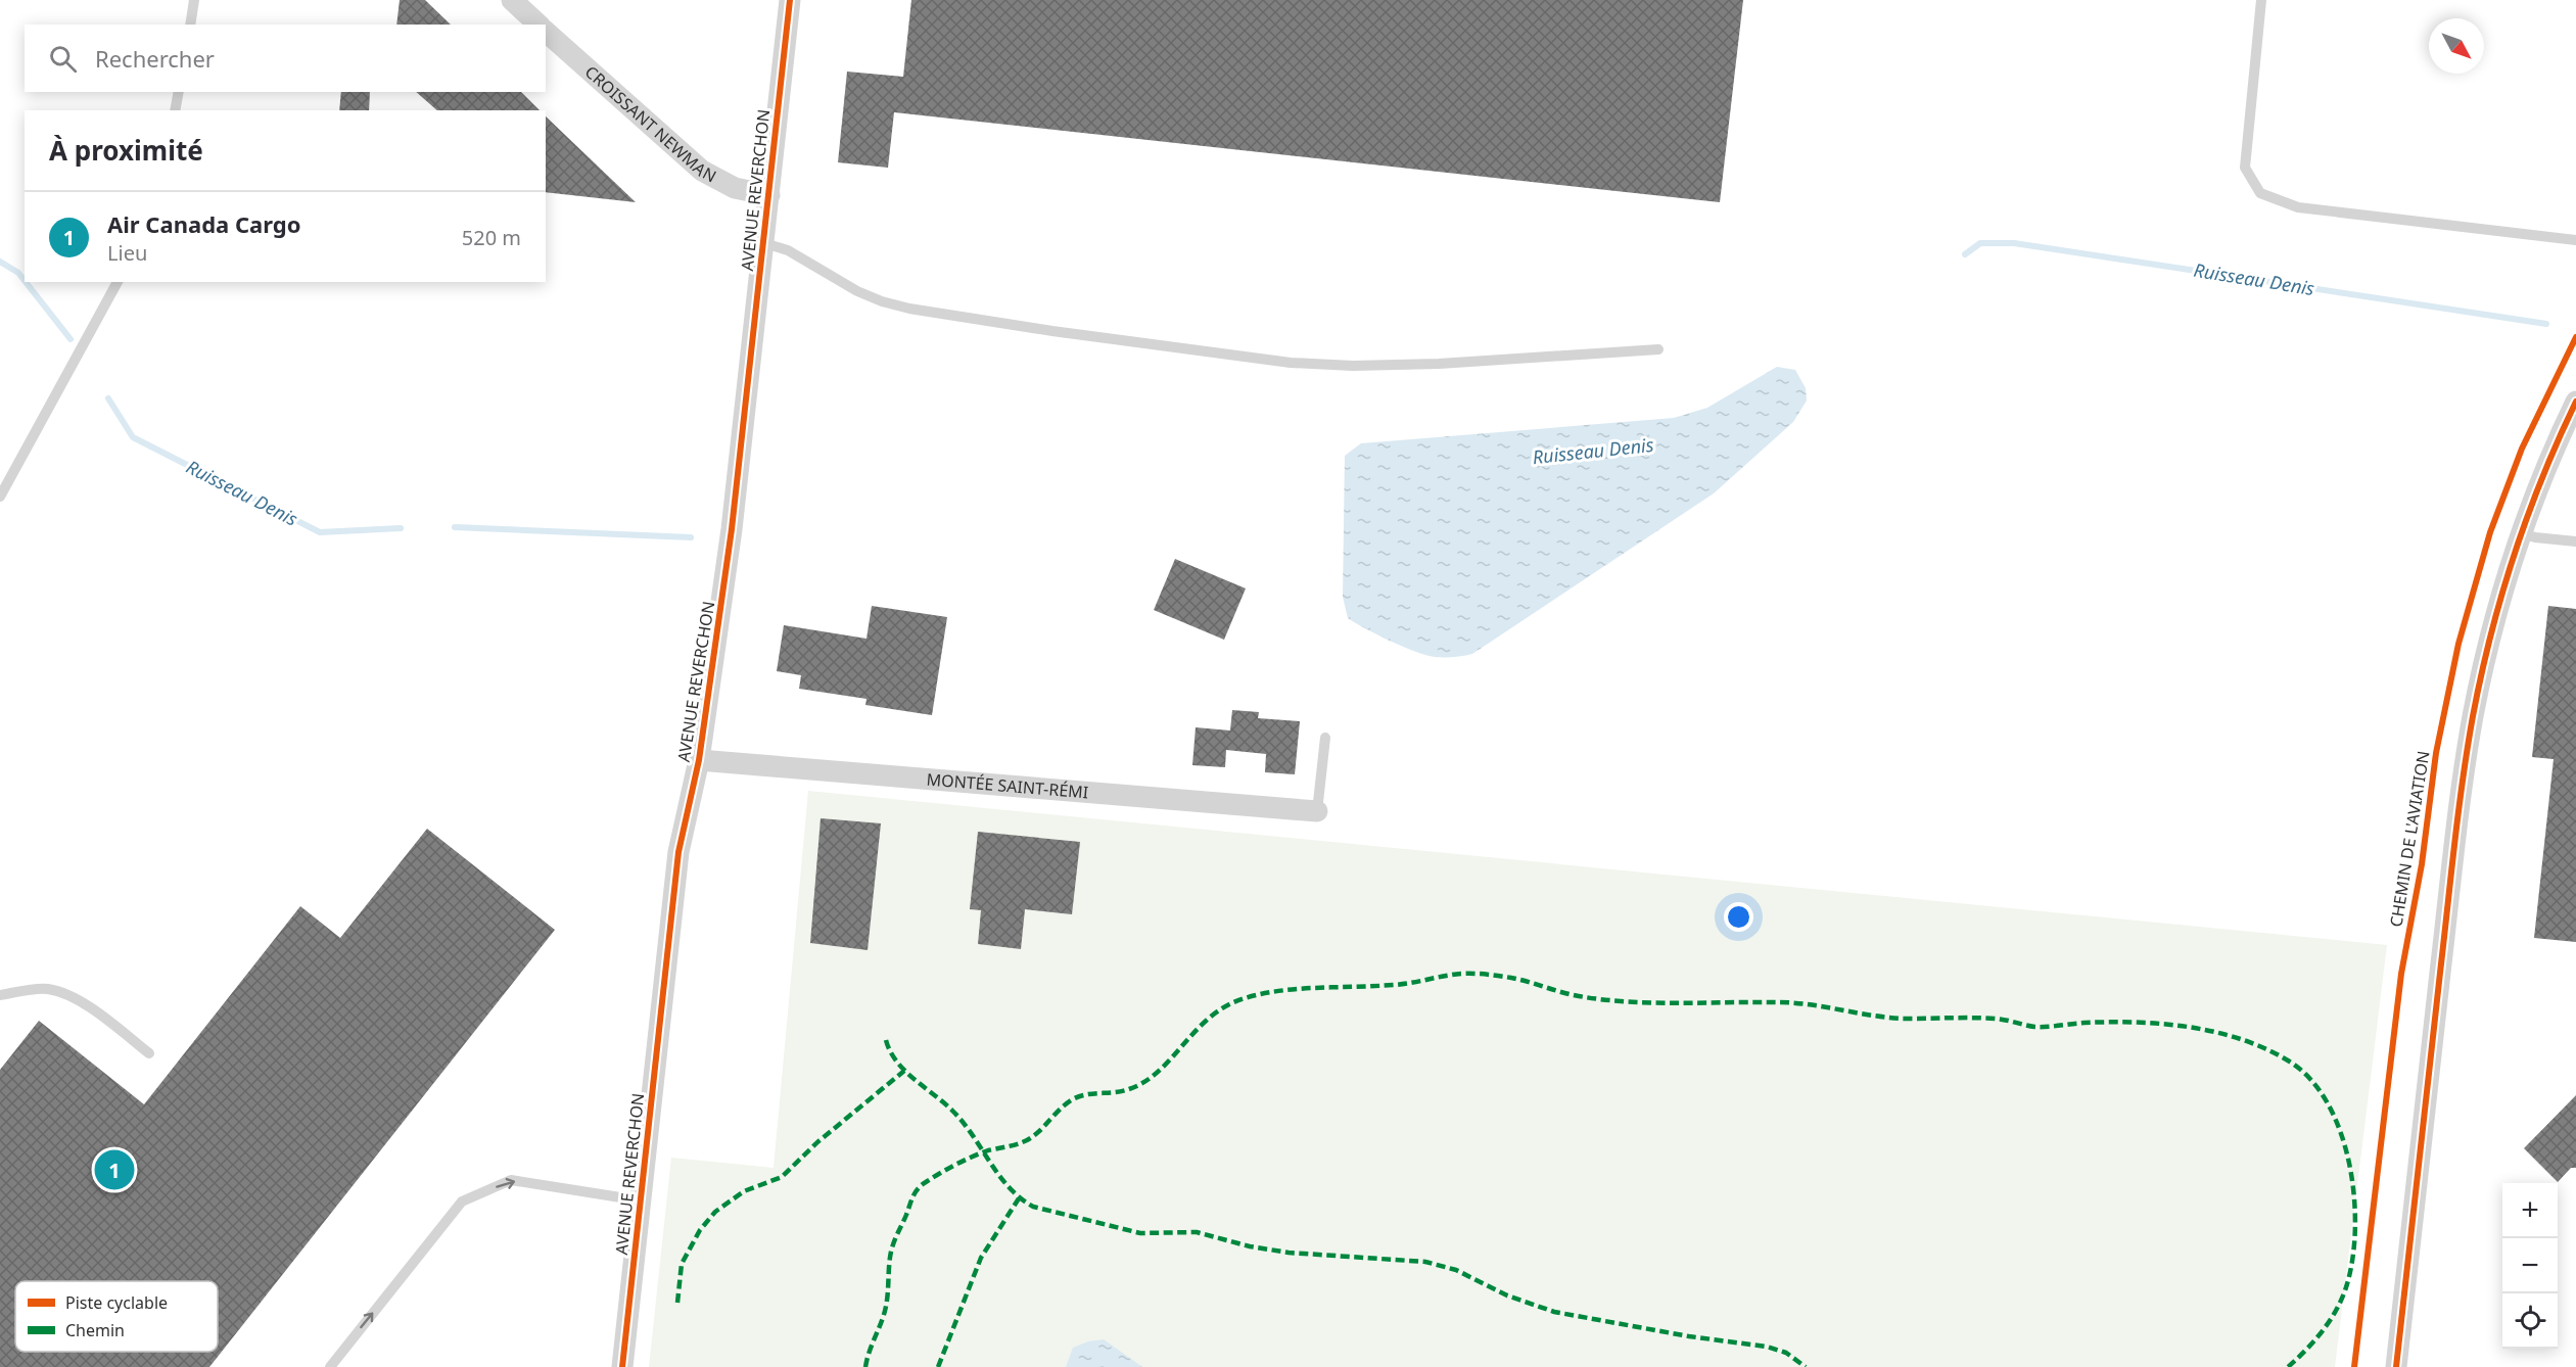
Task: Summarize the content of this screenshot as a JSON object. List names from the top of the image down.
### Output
{
  "streets": {
    "street": ["CROISSANT NEWMAN", "AVENUE REVERCHON", "MONTÉE SAINT-RÉMI"],
    "cycle path": ["CHEMIN DE L'AVIATION"]
  },
  "crossings": [
    ["CROISSANT NEWMAN", "AVENUE REVERCHON"],
    ["AVENUE REVERCHON", "MONTÉE SAINT-RÉMI"]
  ],
  "water": ["Ruisseau Denis"],
  "legend": ["Piste cyclable", "Chemin"],
  "north": "bottom right",
  "page": {
    "search": "Rechercher",
    "heading": "À proximité",
    "list": [
      {
        "mark": "1",
        "name": "Air Canada Cargo",
        "note": "Lieu",
        "value": "520 m"
      }
    ],
    "pins": "1",
    "map_buttons": ["+", "−"]
  }
}
